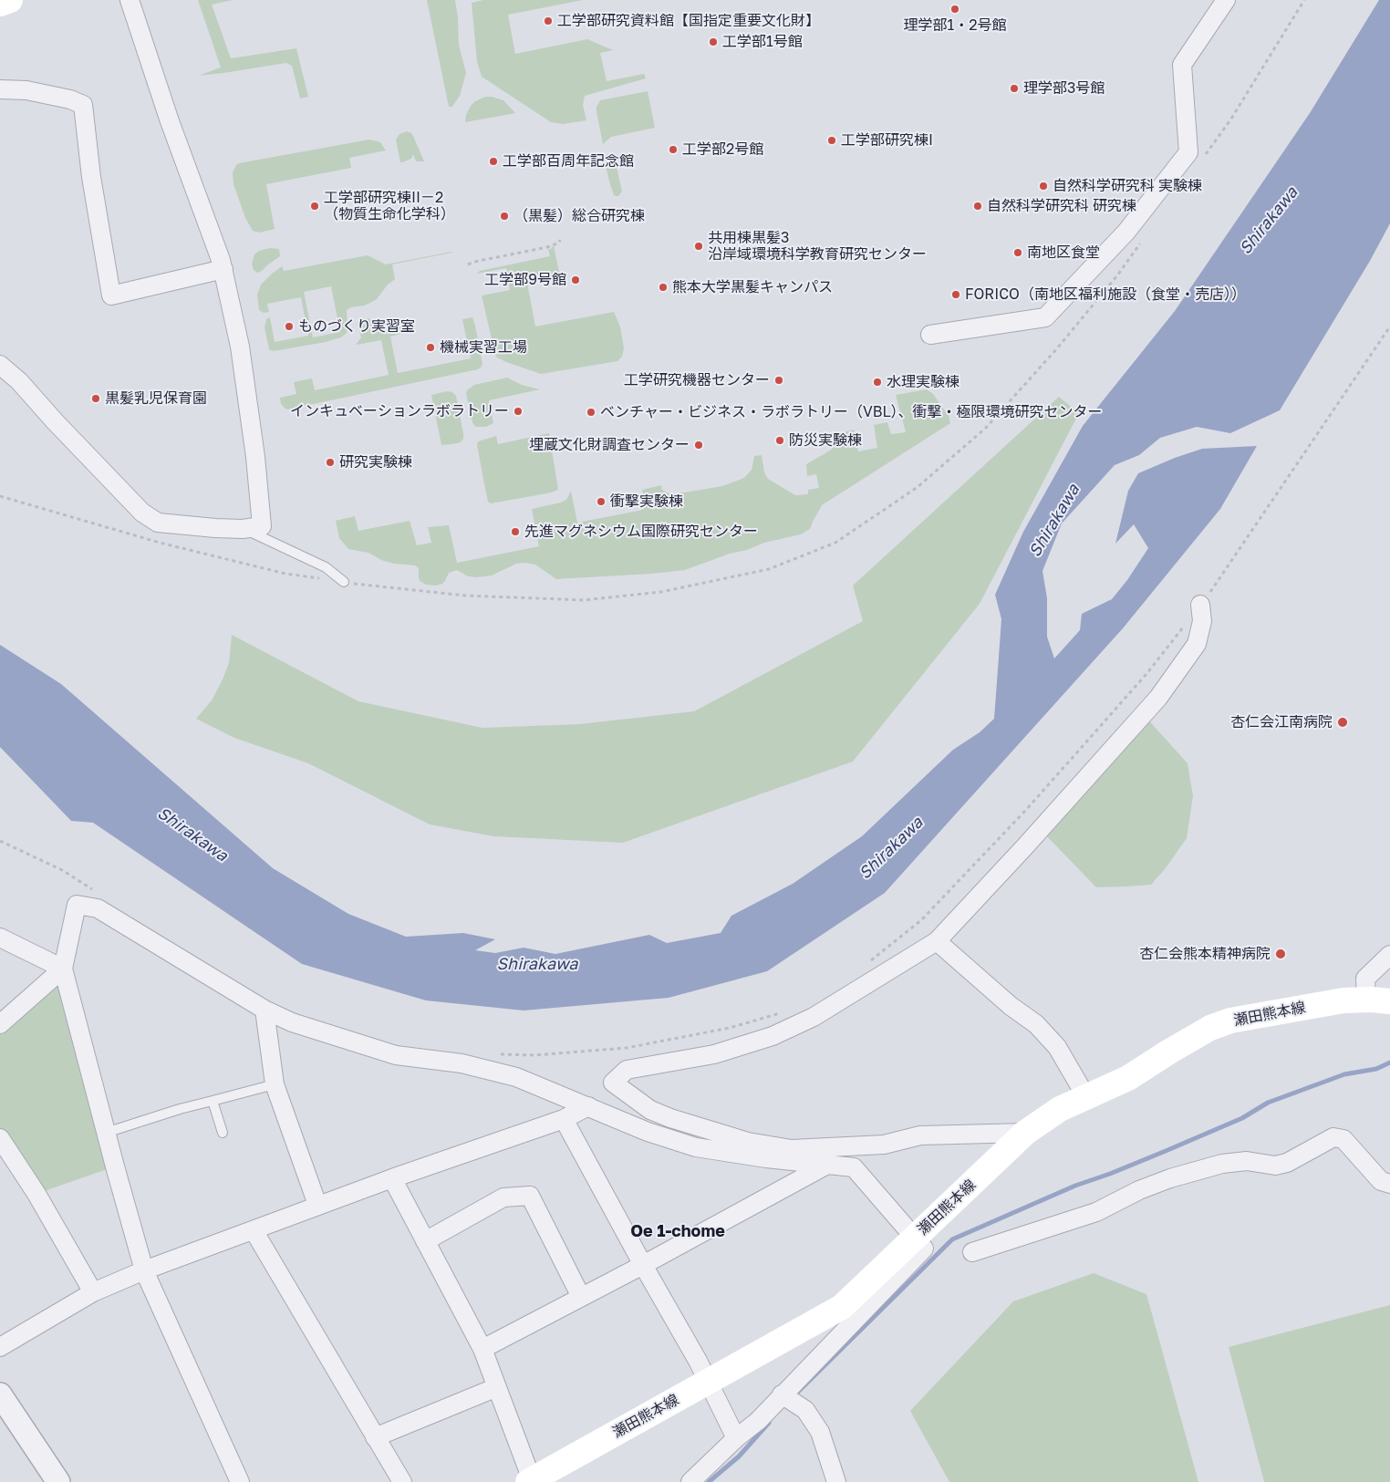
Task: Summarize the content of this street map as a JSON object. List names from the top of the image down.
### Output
{
  "streets": {
    "main road": ["瀬田熊本線"]
  },
  "districts": ["Oe 1-chome"],
  "water": ["Shirakawa"],
  "places": [
    "理学部1・2号館",
    "工学部研究資料館【国指定重要文化財】",
    "工学部1号館",
    "理学部3号館",
    "工学部研究棟I",
    "工学部2号館",
    "工学部百周年記念館",
    "自然科学研究科 実験棟",
    "工学部研究棟II－2 （物質生命化学科）",
    "自然科学研究科 研究棟",
    "（黒髪）総合研究棟",
    "共用棟黒髪3 沿岸域環境科学教育研究センター",
    "南地区食堂",
    "工学部9号館",
    "熊本大学黒髪キャンパス",
    "FORICO（南地区福利施設（食堂・売店））",
    "ものづくり実習室",
    "機械実習工場",
    "工学研究機器センター",
    "水理実験棟",
    "黒髪乳児保育園",
    "インキュベーションラボラトリー",
    "ベンチャー・ビジネス・ラボラトリー（VBL）、衝撃・極限環境研究センター",
    "防災実験棟",
    "埋蔵文化財調査センター",
    "研究実験棟",
    "衝撃実験棟",
    "先進マグネシウム国際研究センター",
    "杏仁会江南病院",
    "杏仁会熊本精神病院"
  ]
}
